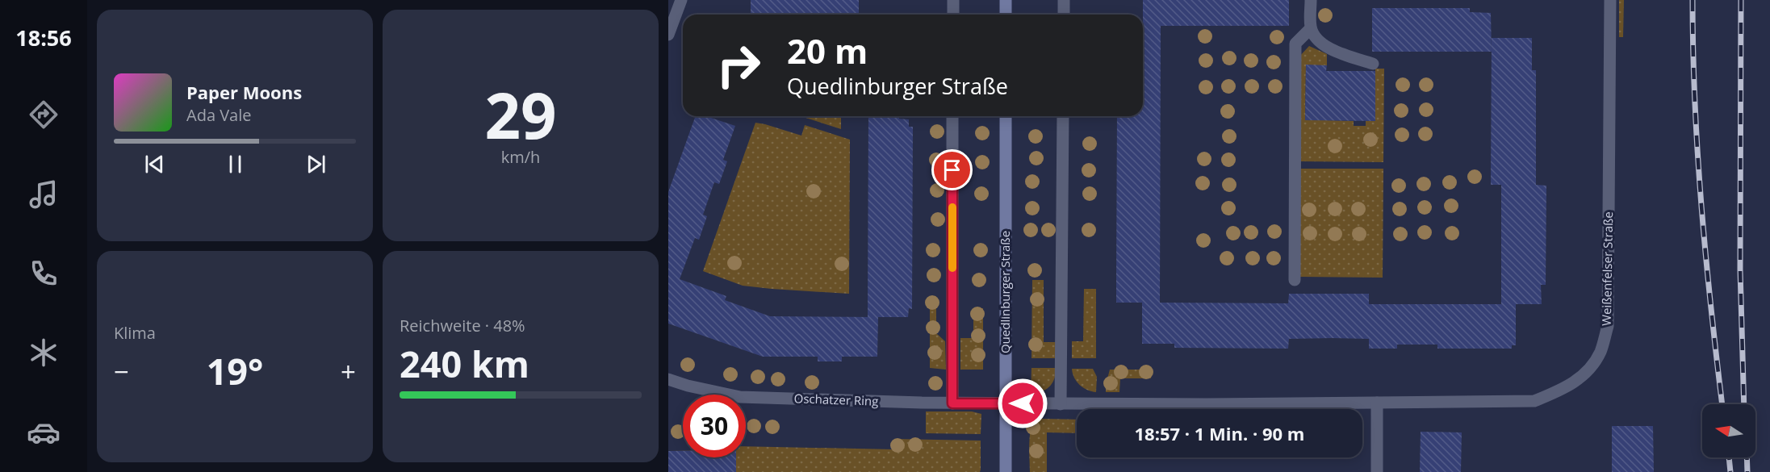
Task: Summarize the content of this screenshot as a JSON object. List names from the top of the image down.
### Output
{
  "streets": {
    "street": ["Weißenfelser Straße", "Quedlinburger Straße", "Oschatzer Ring"]
  },
  "crossings": [
    ["Weißenfelser Straße", "Quedlinburger Straße"],
    ["Weißenfelser Straße", "Oschatzer Ring"],
    ["Quedlinburger Straße", "Oschatzer Ring"]
  ],
  "north": "left",
  "page": {
    "tabs": "18:56",
    "tile": [
      ["29", "km/h"],
      "Klima",
      ["Reichweite · 48%", "240 km"]
    ],
    "turn": ["20 m", "Quedlinburger Straße"],
    "song": ["Paper Moons", "Ada Vale"],
    "heat": ["−", "19°", "+"],
    "limit": "30",
    "trip": "18:57 · 1 Min. · 90 m"
  }
}
